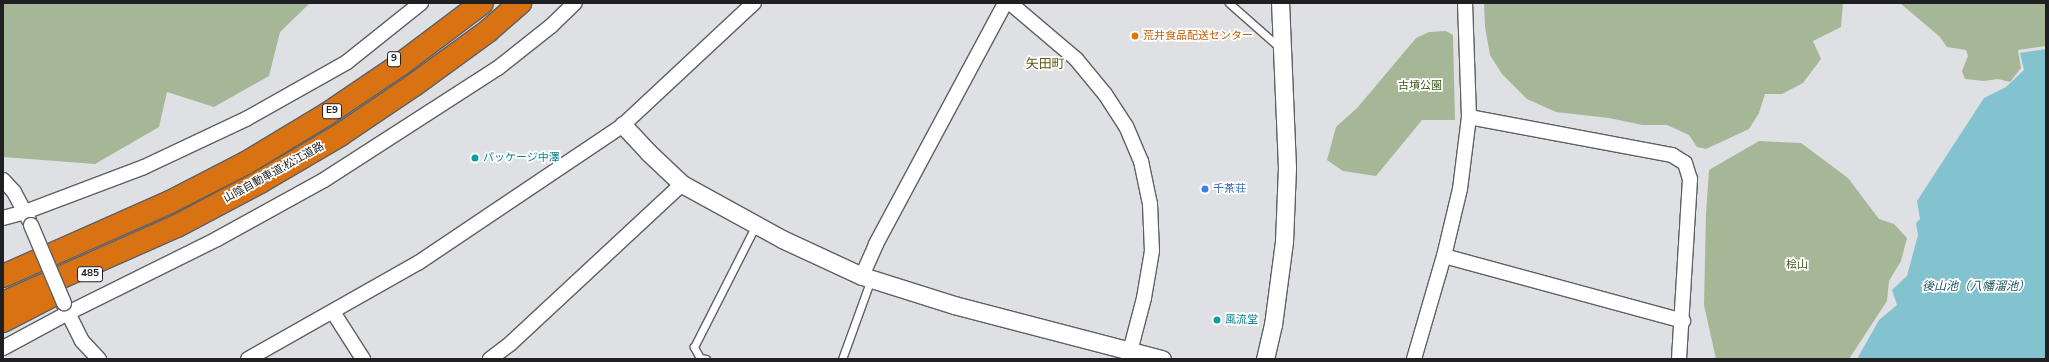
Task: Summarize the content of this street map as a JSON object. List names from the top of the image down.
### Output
{
  "streets": {
    "highway": [
      "9",
      "E9",
      "山陰自動車道;松江道路",
      "485"
    ]
  },
  "crossings": [
    ["9", "山陰自動車道;松江道路"],
    ["山陰自動車道;松江道路", "485"]
  ],
  "districts": ["矢田町"],
  "water": ["後山池（八幡溜池）"],
  "parks": ["古墳公園", "桧山"],
  "places": [
    "荒井食品配送センター",
    "パッケージ中澤",
    "千茶荘",
    "風流堂"
  ]
}
